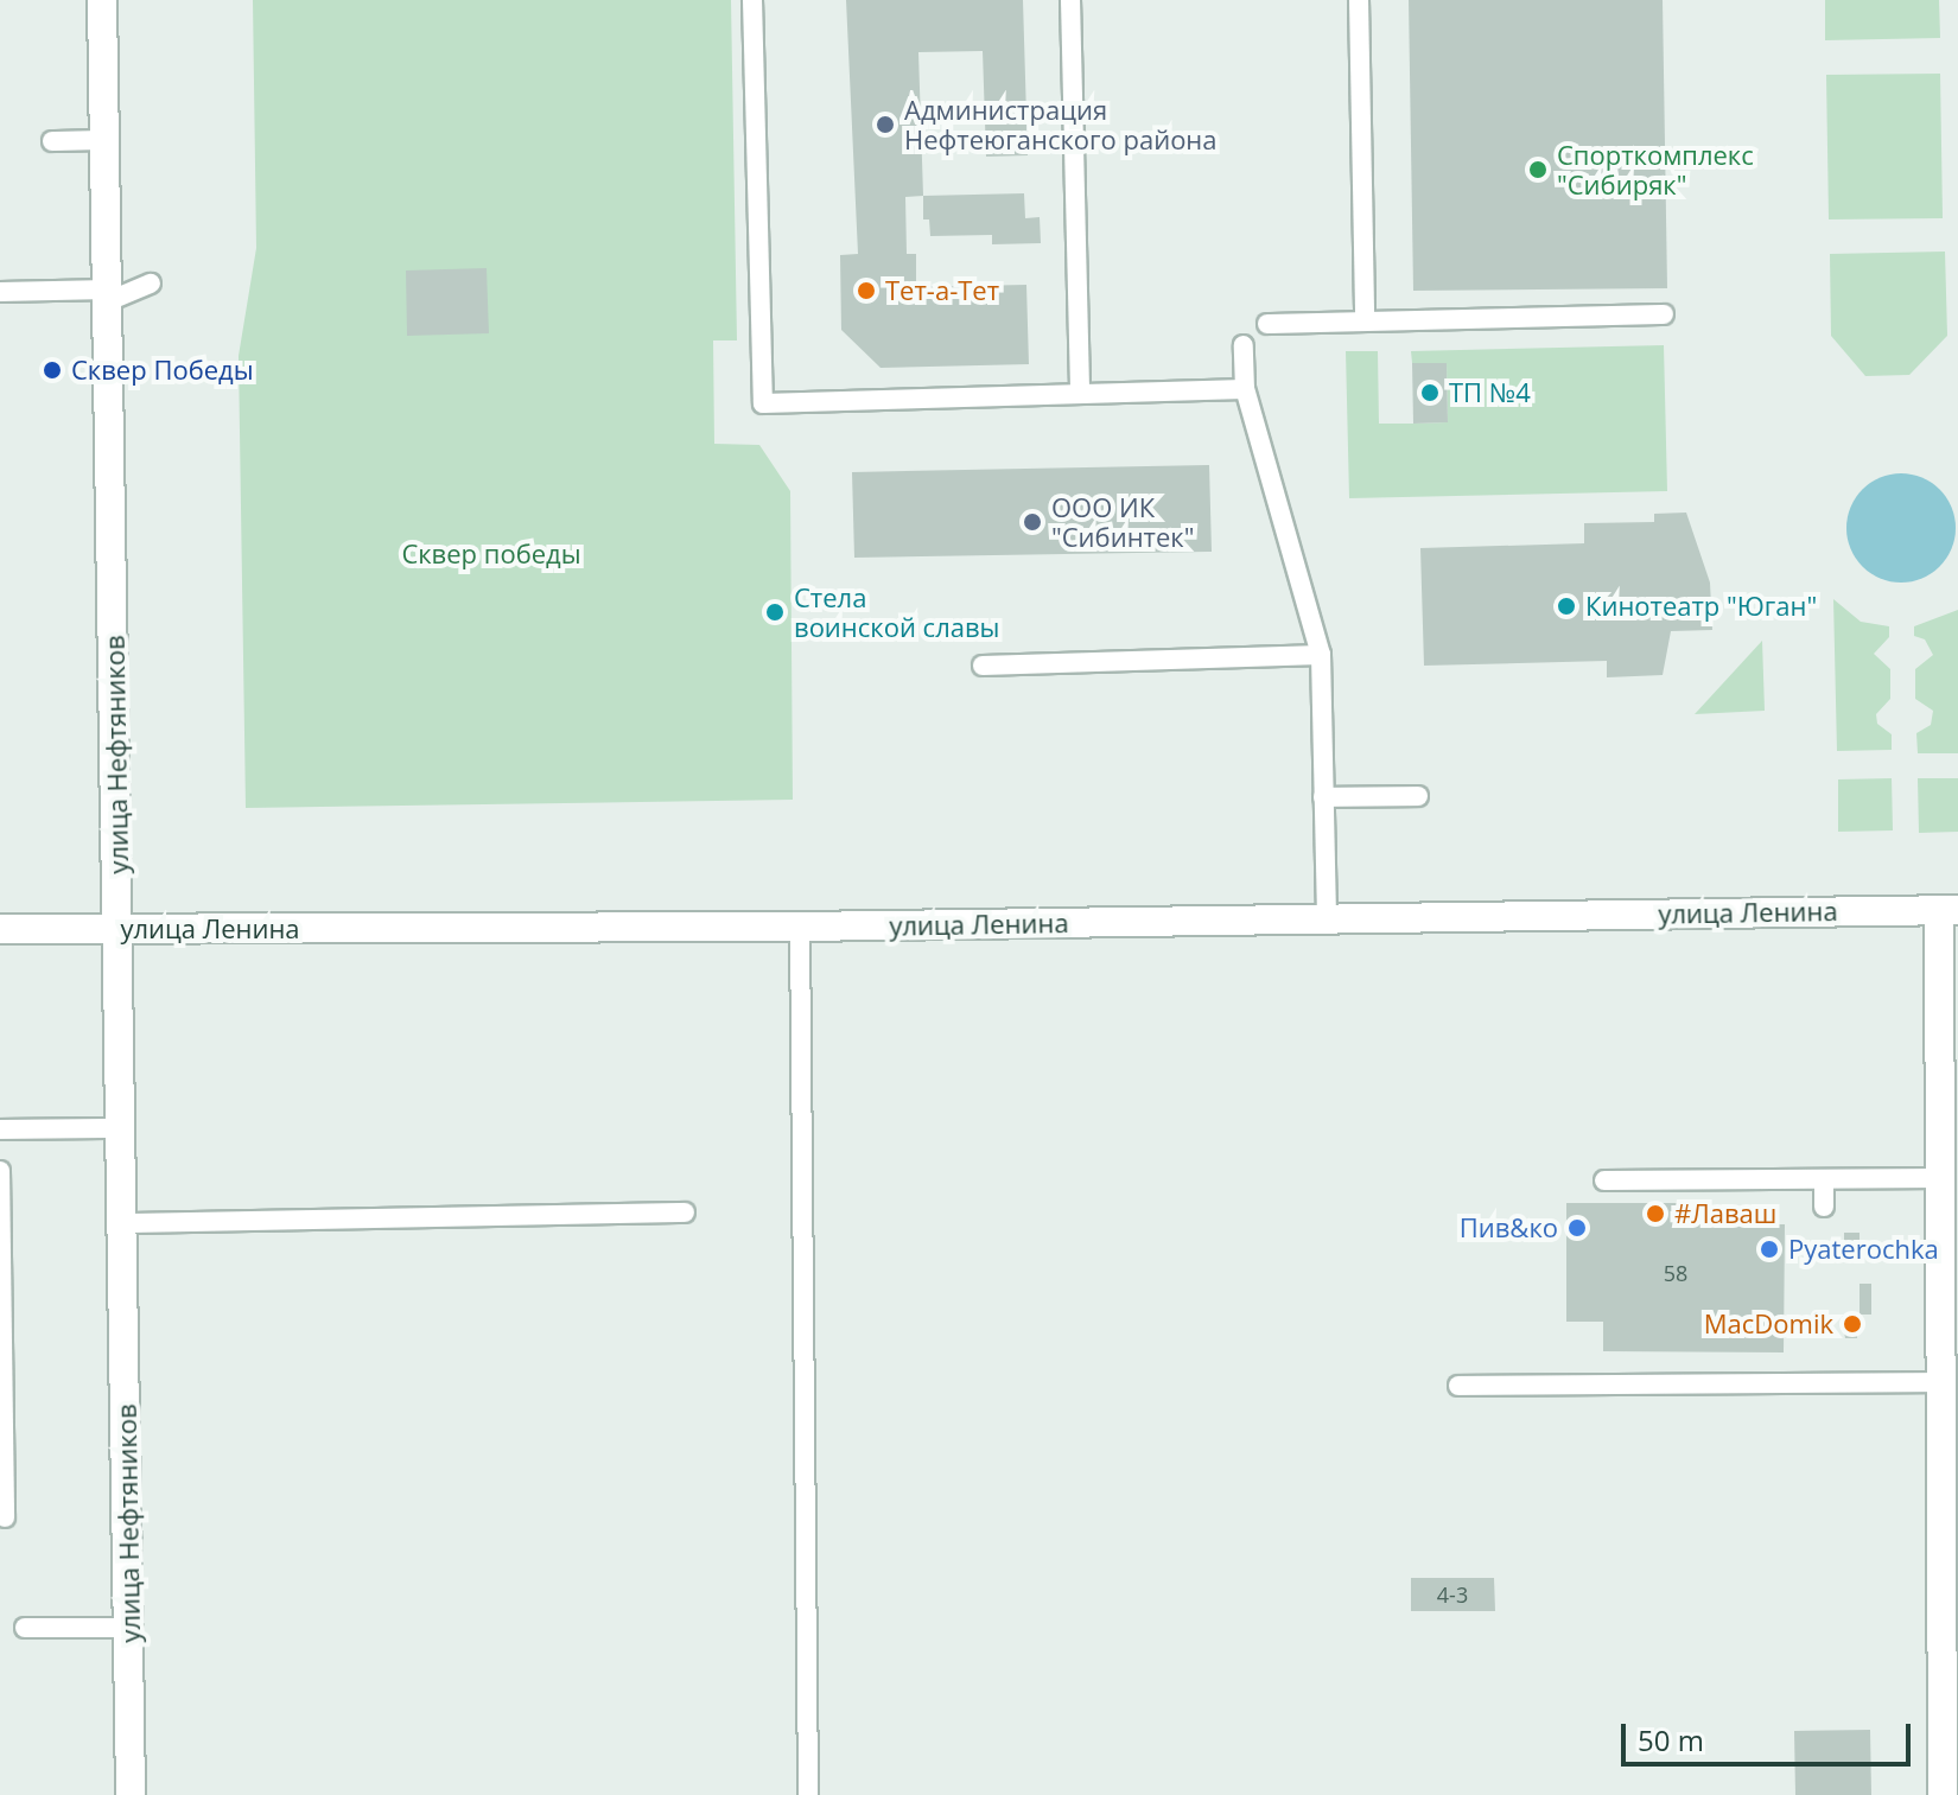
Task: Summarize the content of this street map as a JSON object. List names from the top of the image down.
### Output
{
  "streets": {
    "main road": ["улица Нефтяников", "улица Ленина"]
  },
  "crossings": [
    ["улица Нефтяников", "улица Ленина"]
  ],
  "parks": ["Сквер победы"],
  "places": [
    "Администрация Нефтеюганского района",
    "Спорткомплекс \"Сибиряк\"",
    "Тет-а-Тет",
    "Сквер Победы",
    "ТП №4",
    "ООО ИК \"Сибинтек\"",
    "Кинотеатр \"Юган\"",
    "Стела воинской славы",
    "#Лаваш",
    "Пив&ко",
    "Pyaterochka",
    "MacDomik"
  ],
  "house_numbers": ["58", "4-3"],
  "scale_bar": "50 m"
}
